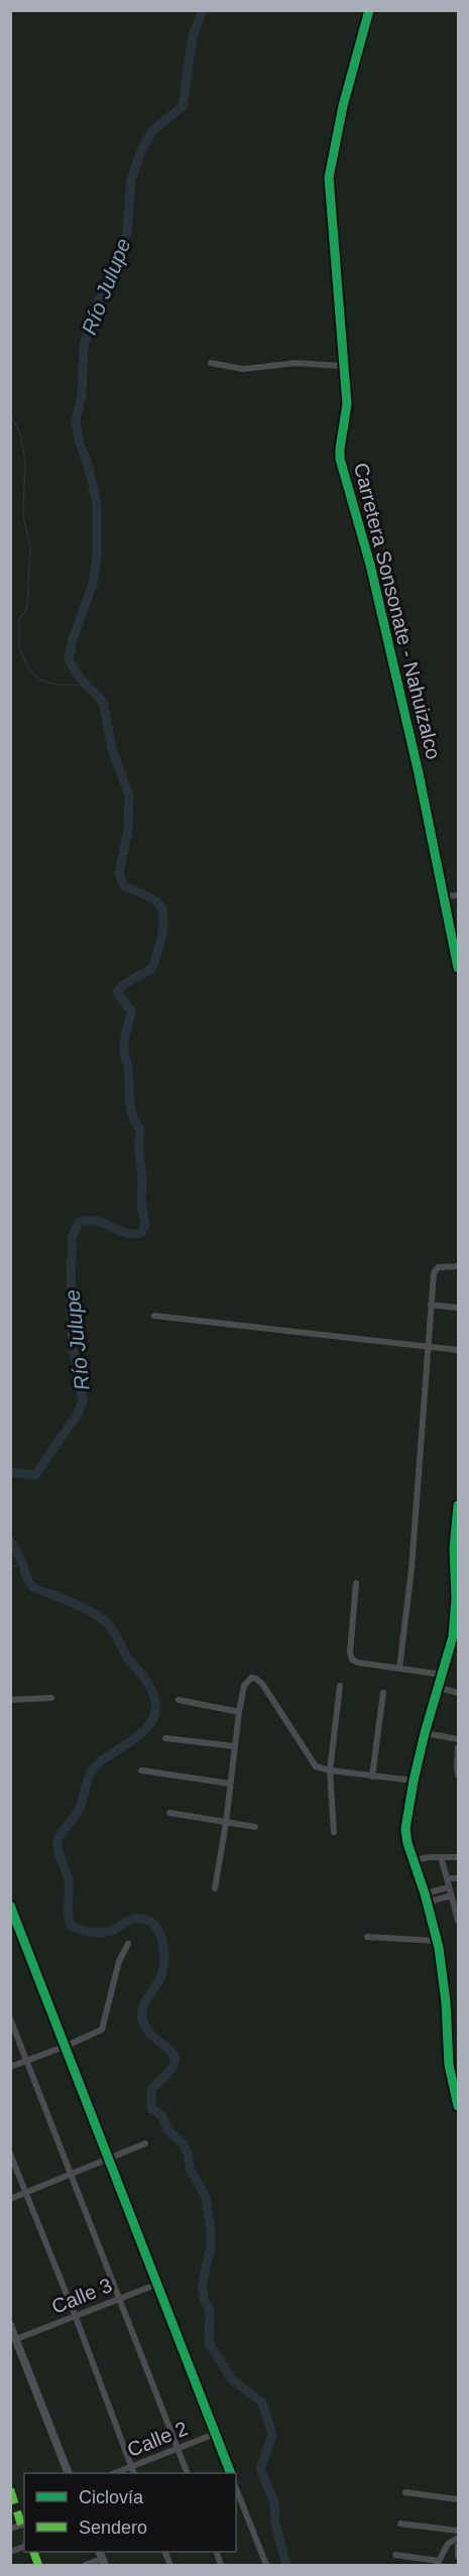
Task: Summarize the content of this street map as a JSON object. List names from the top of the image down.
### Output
{
  "streets": {
    "street": ["Carretera Sonsonate - Nahuizalco", "Calle 3", "Calle 2"]
  },
  "water": ["Río Julupe"],
  "legend": ["Ciclovía", "Sendero"]
}
